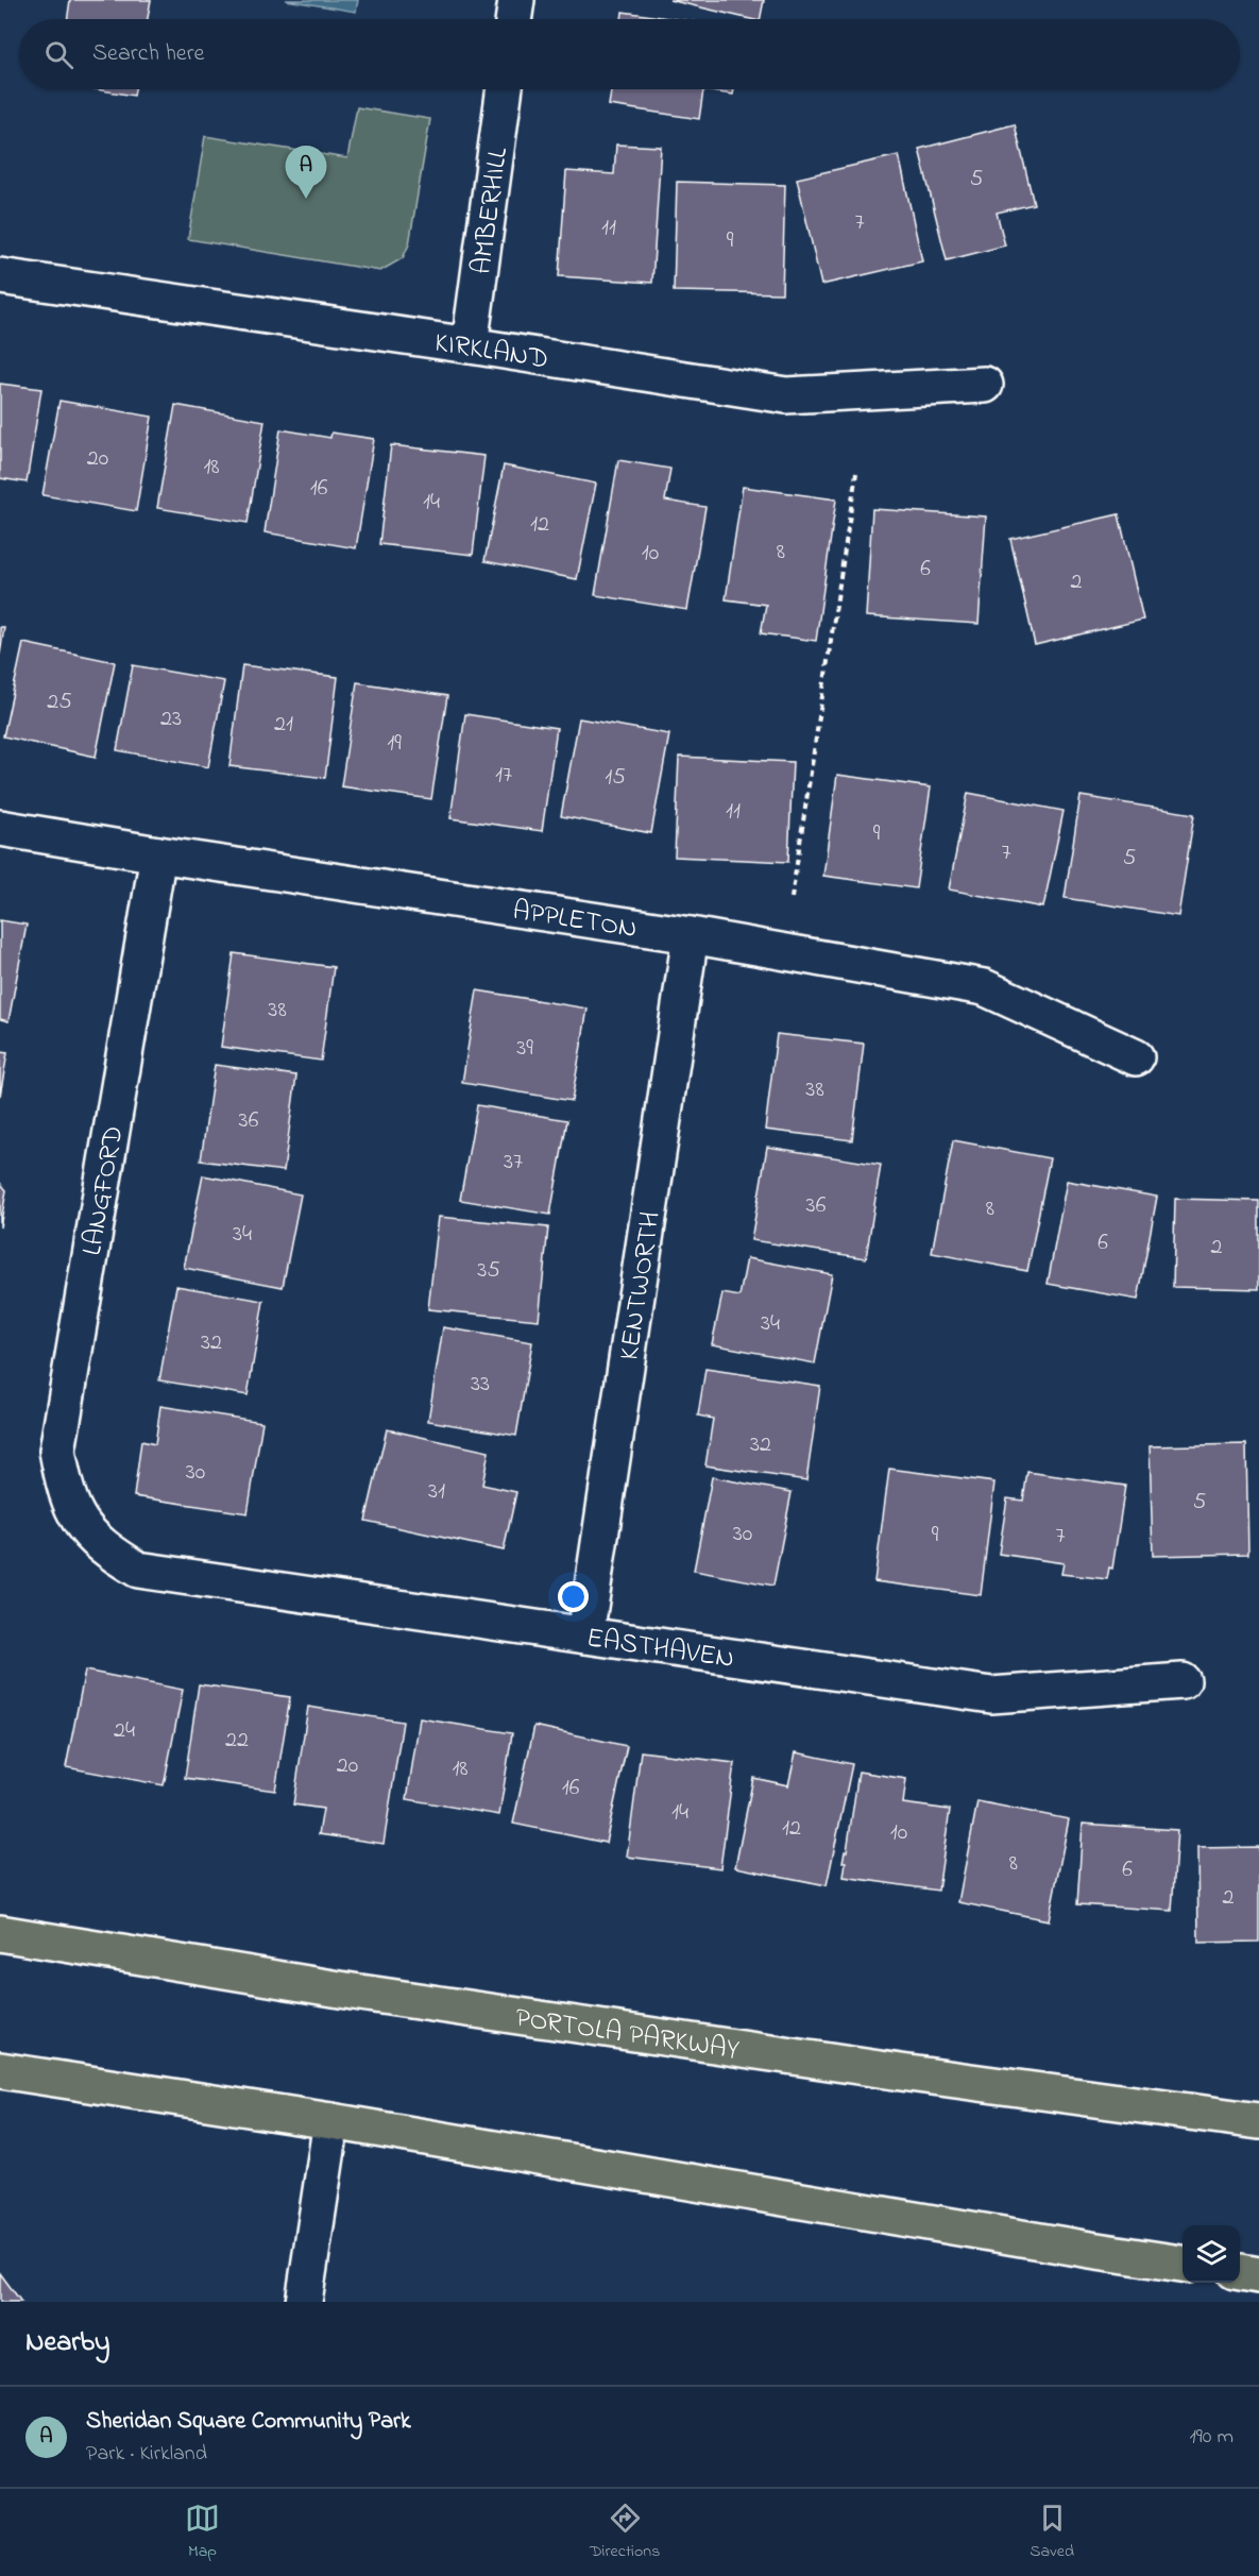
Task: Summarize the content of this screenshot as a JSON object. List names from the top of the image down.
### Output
{
  "streets": {
    "main road": ["PORTOLA PARKWAY"],
    "street": [
      "AMBERHILL",
      "KIRKLAND",
      "APPLETON",
      "LANGFORD",
      "KENTWORTH",
      "EASTHAVEN"
    ]
  },
  "crossings": [
    ["AMBERHILL", "KIRKLAND"],
    ["APPLETON", "LANGFORD"],
    ["APPLETON", "KENTWORTH"],
    ["LANGFORD", "EASTHAVEN"],
    ["KENTWORTH", "EASTHAVEN"]
  ],
  "house_numbers": [
    "5",
    "7",
    "11",
    "9",
    "20",
    "18",
    "16",
    "14",
    "12",
    "8",
    "10",
    "6",
    "2",
    "25",
    "23",
    "21",
    "19",
    "17",
    "15",
    "11",
    "9",
    "7",
    "5",
    "38",
    "39",
    "38",
    "36",
    "37",
    "36",
    "8",
    "34",
    "6",
    "2",
    "35",
    "34",
    "32",
    "33",
    "32",
    "30",
    "31",
    "5",
    "30",
    "9",
    "7",
    "24",
    "22",
    "20",
    "18",
    "16",
    "14",
    "12",
    "10",
    "8",
    "6",
    "2"
  ],
  "page": {
    "search": "Search here",
    "pins": "A",
    "heading": "Nearby",
    "list": [
      {
        "mark": "A",
        "name": "Sheridan Square Community Park",
        "note": "Park · Kirkland",
        "value": "190 m"
      }
    ],
    "nav": ["Map", "Directions", "Saved"]
  }
}
